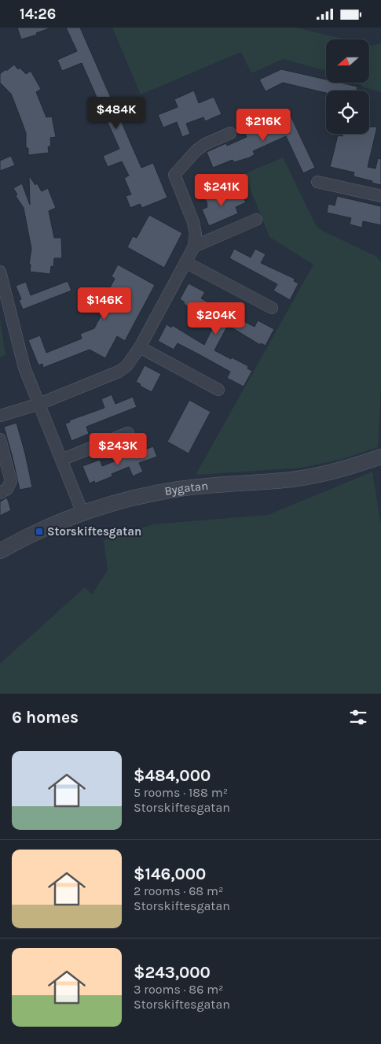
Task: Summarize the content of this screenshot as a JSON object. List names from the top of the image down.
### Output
{
  "streets": {
    "street": ["Bygatan"]
  },
  "places": {
    "transit": ["Storskiftesgatan"]
  },
  "north": "left",
  "page": {
    "status": "14:26",
    "price": [
      "$484K",
      "$216K",
      "$241K",
      "$146K",
      "$204K",
      "$243K"
    ],
    "heading": "6 homes",
    "list": [
      {
        "name": "$484,000",
        "note": "5 rooms · 188 m² · Storskiftesgatan"
      },
      {
        "name": "$146,000",
        "note": "2 rooms · 68 m² · Storskiftesgatan"
      },
      {
        "name": "$243,000",
        "note": "3 rooms · 86 m² · Storskiftesgatan"
      }
    ]
  }
}
